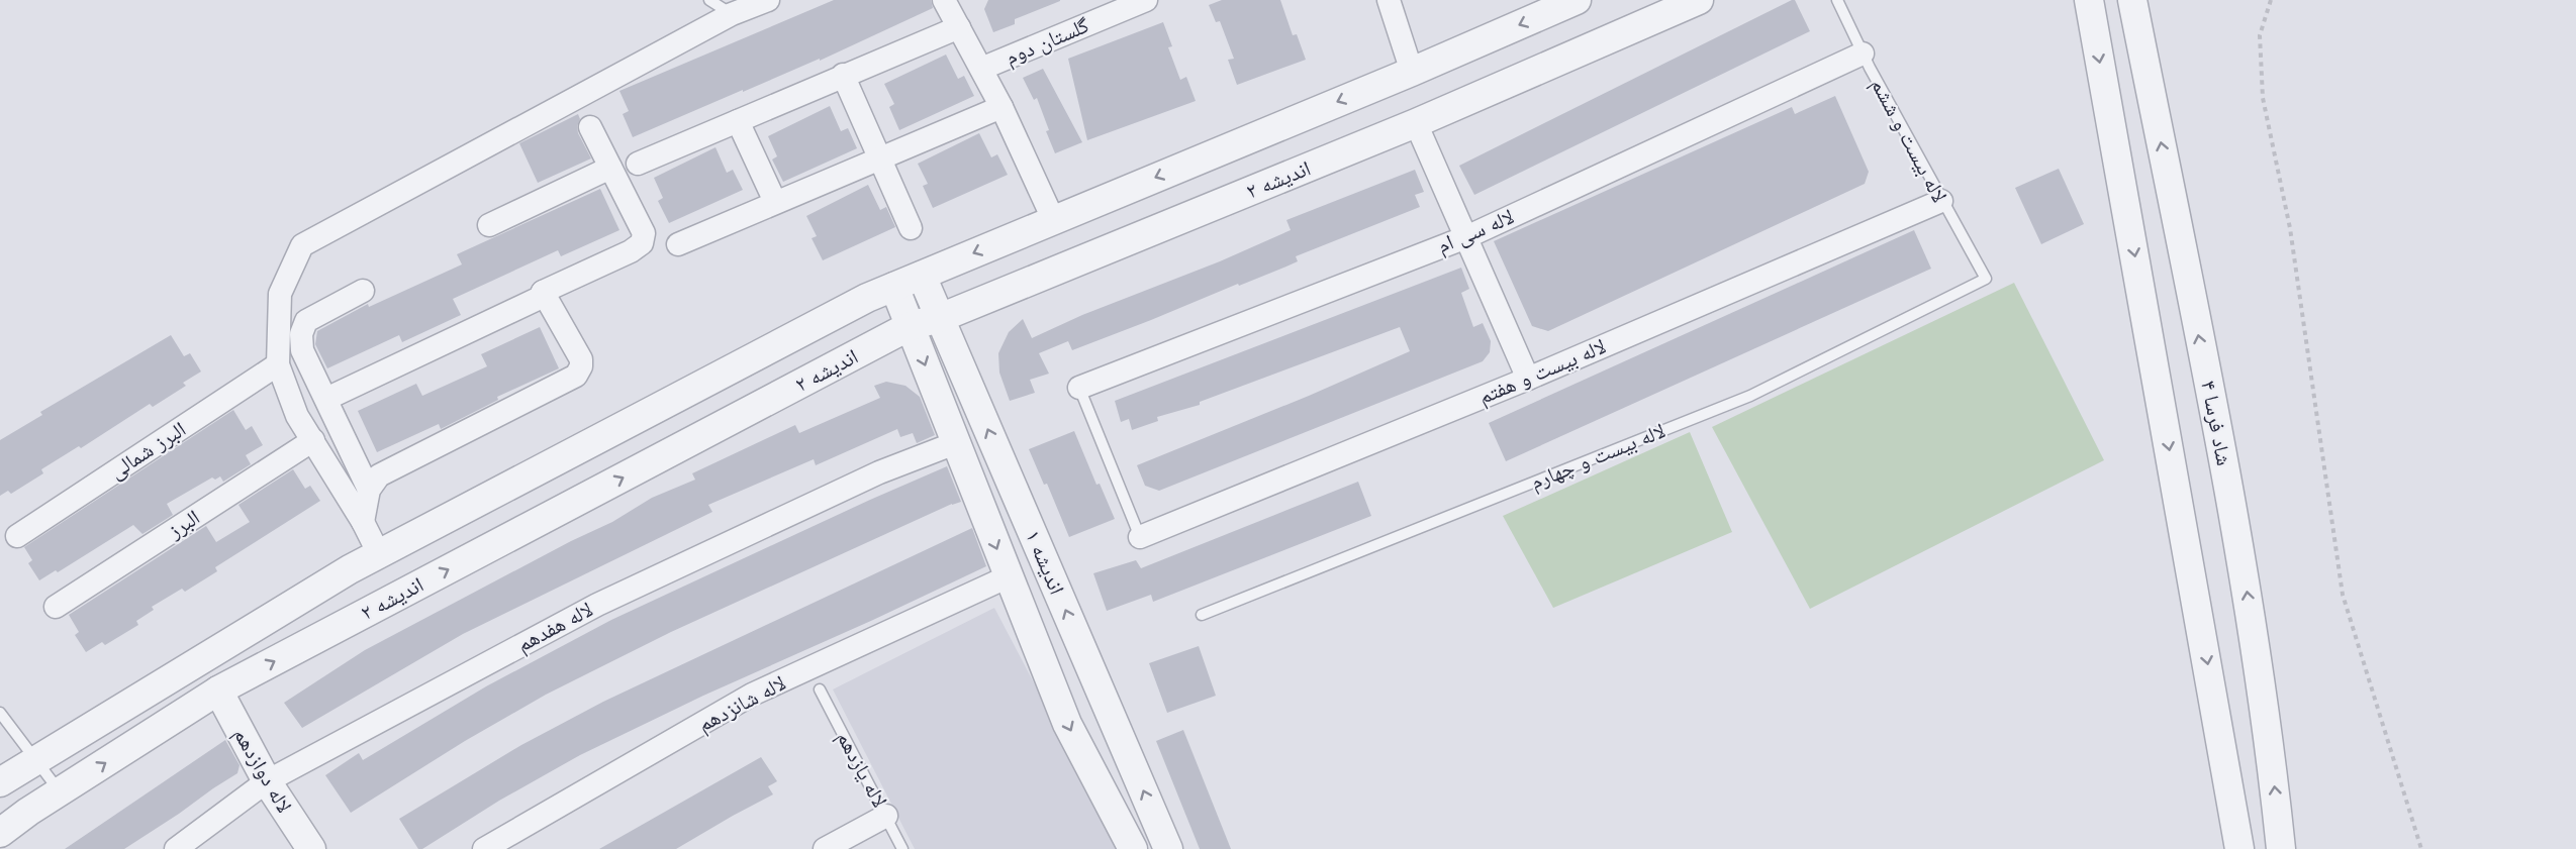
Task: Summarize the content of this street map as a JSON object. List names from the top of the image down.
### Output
{
  "streets": {
    "street": [
      "گلستان دوم",
      "اندیشه ۲",
      "لاله سی ام",
      "لاله بیست و هفتم",
      "شاد فرسا ۴",
      "البرز شمالی",
      "البرز",
      "اندیشه ۱",
      "لاله هفدهم",
      "لاله شانزدهم",
      "لاله دوازدهم"
    ],
    "lane": ["لاله بیست و ششم", "لاله بیست و چهارم", "لاله یازدهم"]
  },
  "crossings": [
    ["لاله بیست و ششم", "لاله سی ام"],
    ["لاله بیست و ششم", "لاله بیست و هفتم"],
    ["لاله بیست و ششم", "لاله بیست و چهارم"],
    ["اندیشه ۲", "اندیشه ۱"],
    ["اندیشه ۲", "لاله دوازدهم"],
    ["اندیشه ۱", "لاله هفدهم"],
    ["اندیشه ۱", "لاله شانزدهم"],
    ["لاله هفدهم", "لاله دوازدهم"]
  ]
}
